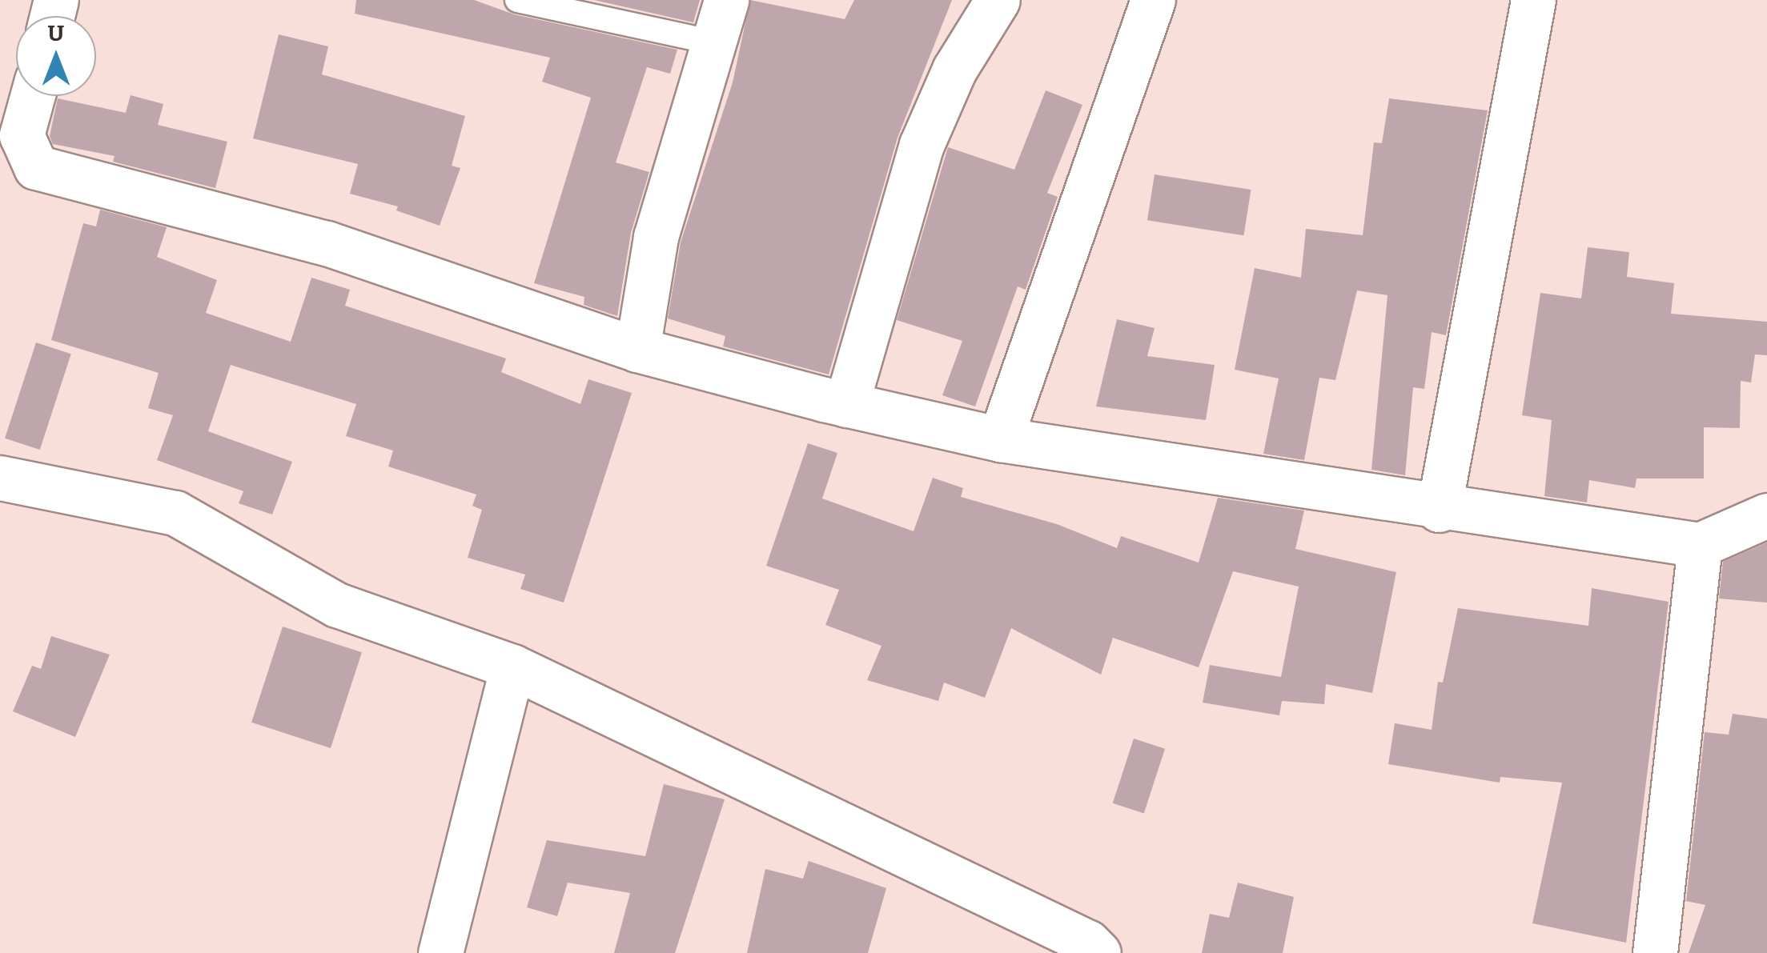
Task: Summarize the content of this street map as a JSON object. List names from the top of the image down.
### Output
{
  "north": "top"
}
